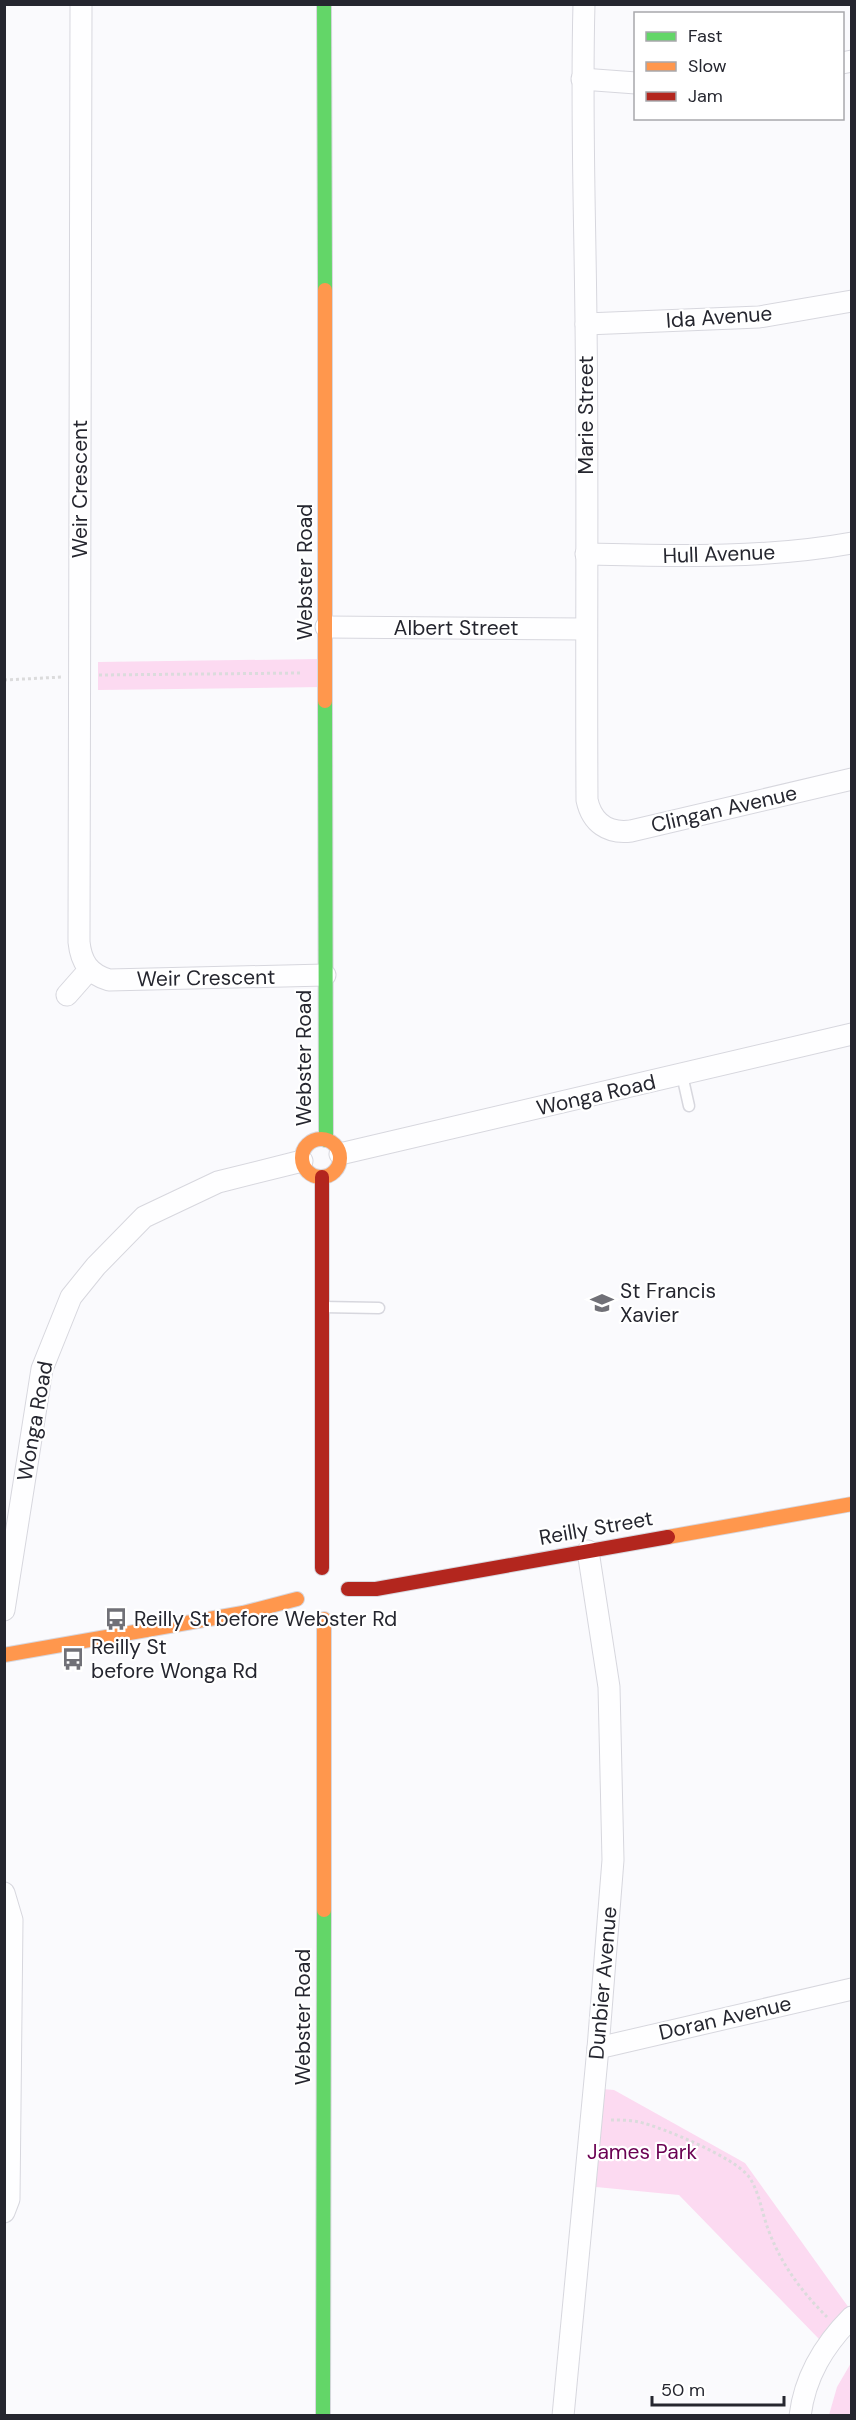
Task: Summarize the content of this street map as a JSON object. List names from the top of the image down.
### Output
{
  "streets": {
    "street": [
      "Ida Avenue",
      "Marie Street",
      "Weir Crescent",
      "Hull Avenue",
      "Webster Road",
      "Albert Street",
      "Clingan Avenue",
      "Wonga Road",
      "Reilly Street",
      "Dunbier Avenue",
      "Doran Avenue"
    ]
  },
  "crossings": [
    ["Ida Avenue", "Marie Street"],
    ["Marie Street", "Hull Avenue"],
    ["Marie Street", "Albert Street"],
    ["Marie Street", "Clingan Avenue"],
    ["Weir Crescent", "Webster Road"],
    ["Webster Road", "Albert Street"],
    ["Webster Road", "Wonga Road"],
    ["Webster Road", "Reilly Street"],
    ["Reilly Street", "Dunbier Avenue"],
    ["Dunbier Avenue", "Doran Avenue"]
  ],
  "parks": ["James Park"],
  "places": {
    "school or university": ["St Francis Xavier"],
    "bus stop": ["Reilly St before Webster Rd", "Reilly St before Wonga Rd"]
  },
  "legend": ["Fast", "Slow", "Jam"],
  "scale_bar": "50 m"
}
